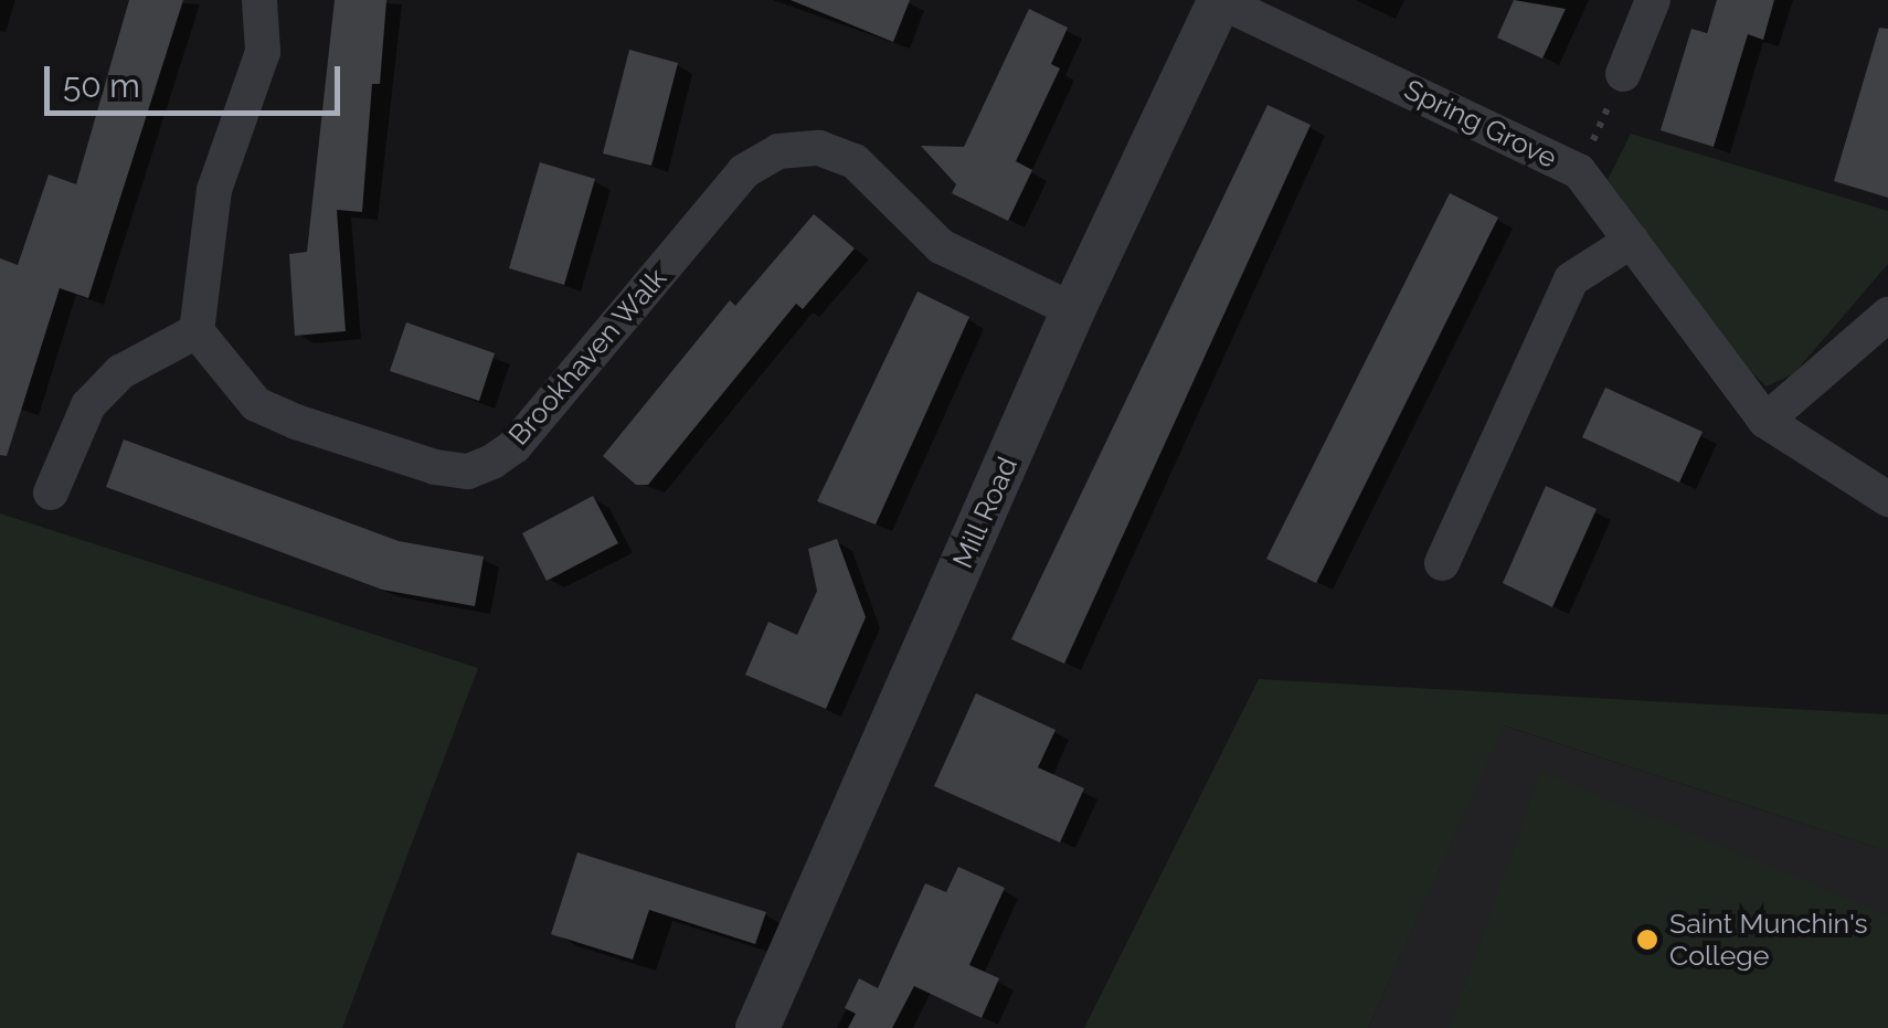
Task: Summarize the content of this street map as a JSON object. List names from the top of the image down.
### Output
{
  "streets": {
    "street": ["Spring Grove", "Brookhaven Walk", "Mill Road"]
  },
  "crossings": [
    ["Spring Grove", "Mill Road"],
    ["Brookhaven Walk", "Mill Road"]
  ],
  "places": ["Saint Munchin's College"],
  "scale_bar": "50 m"
}
